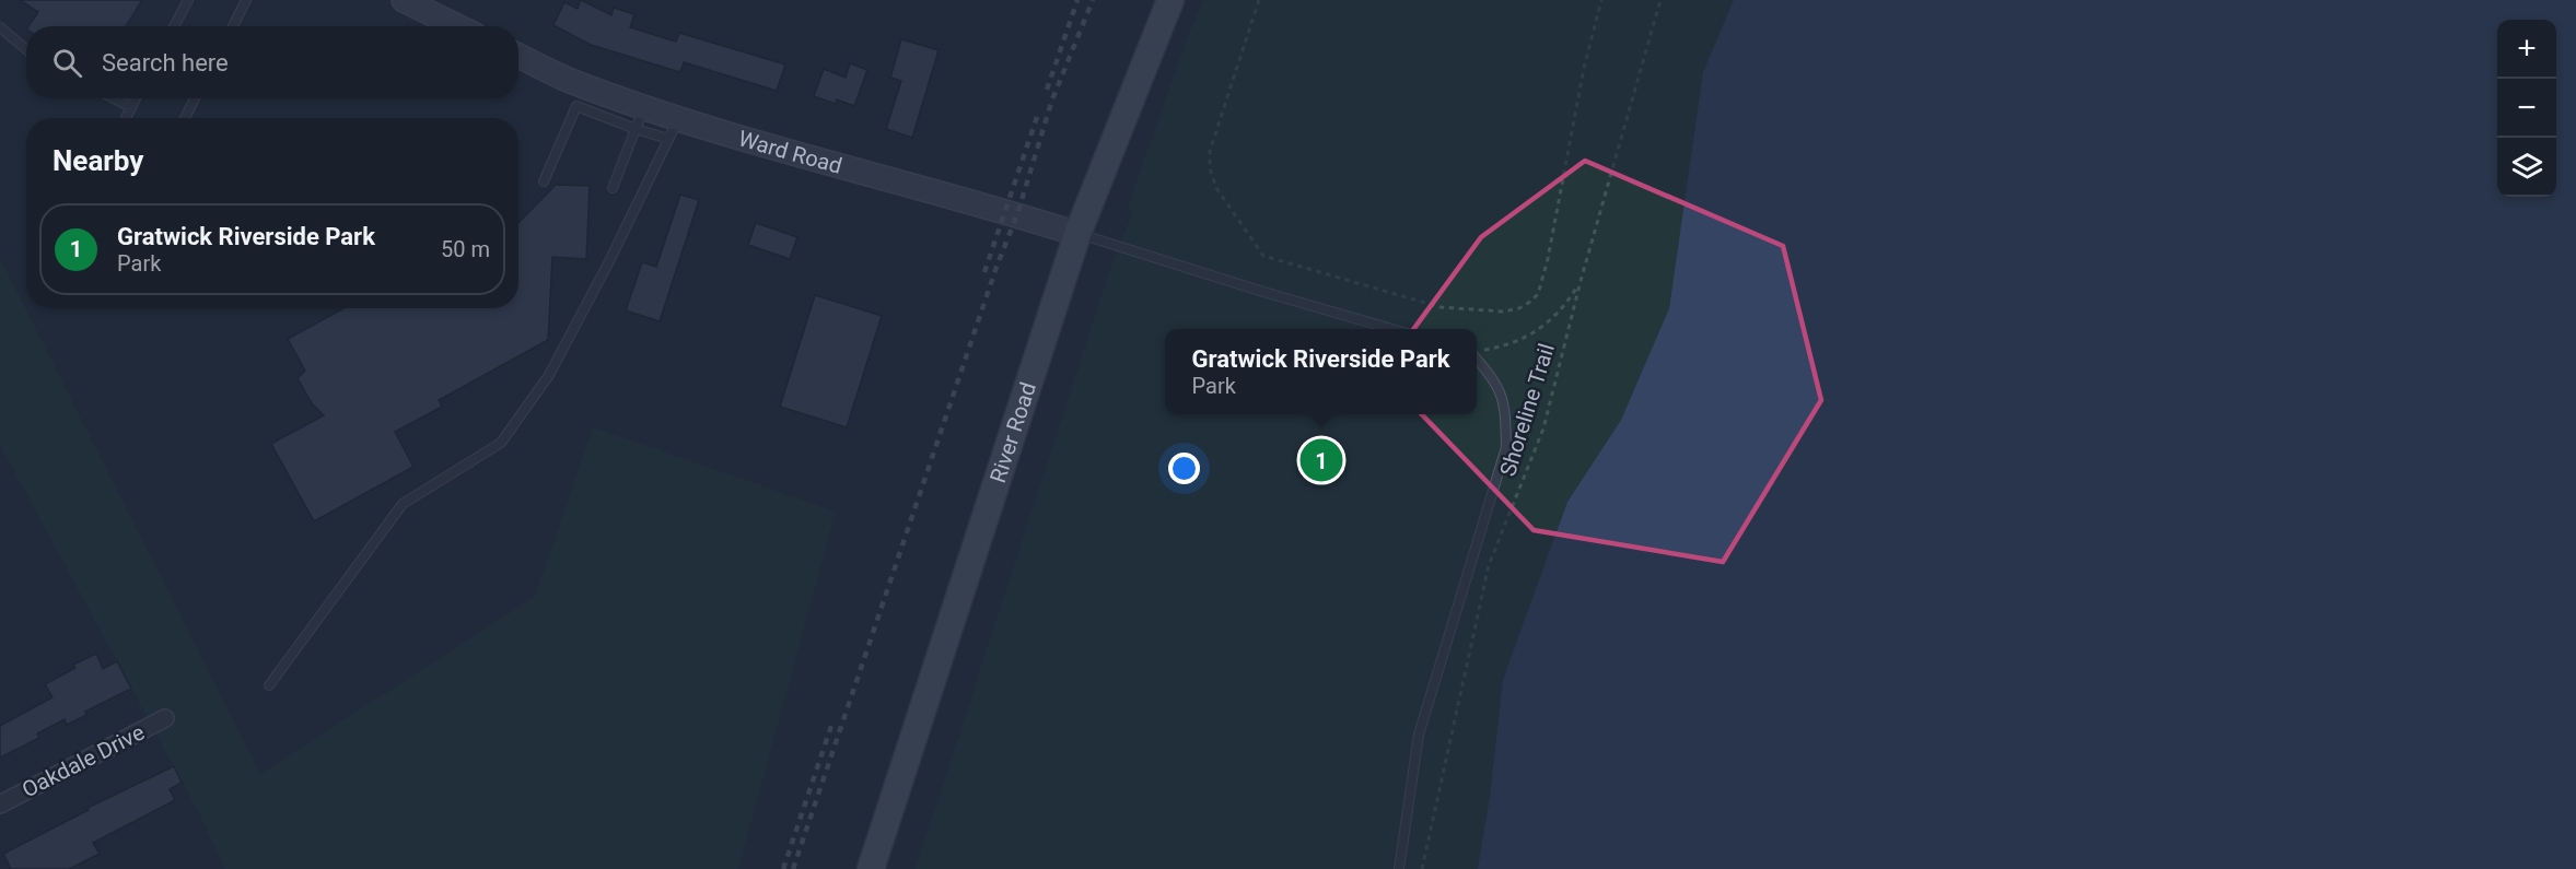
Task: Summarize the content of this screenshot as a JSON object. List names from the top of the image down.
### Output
{
  "streets": {
    "main road": ["Ward Road", "River Road"],
    "street": ["Oakdale Drive"],
    "path": ["Shoreline Trail"]
  },
  "crossings": [
    ["Ward Road", "River Road"]
  ],
  "page": {
    "map_buttons": ["+", "−"],
    "search": "Search here",
    "heading": "Nearby",
    "list": [
      {
        "mark": "1",
        "name": "Gratwick Riverside Park",
        "note": "Park",
        "value": "50 m"
      }
    ],
    "popup": ["Gratwick Riverside Park", "Park"],
    "pins": "1"
  }
}
